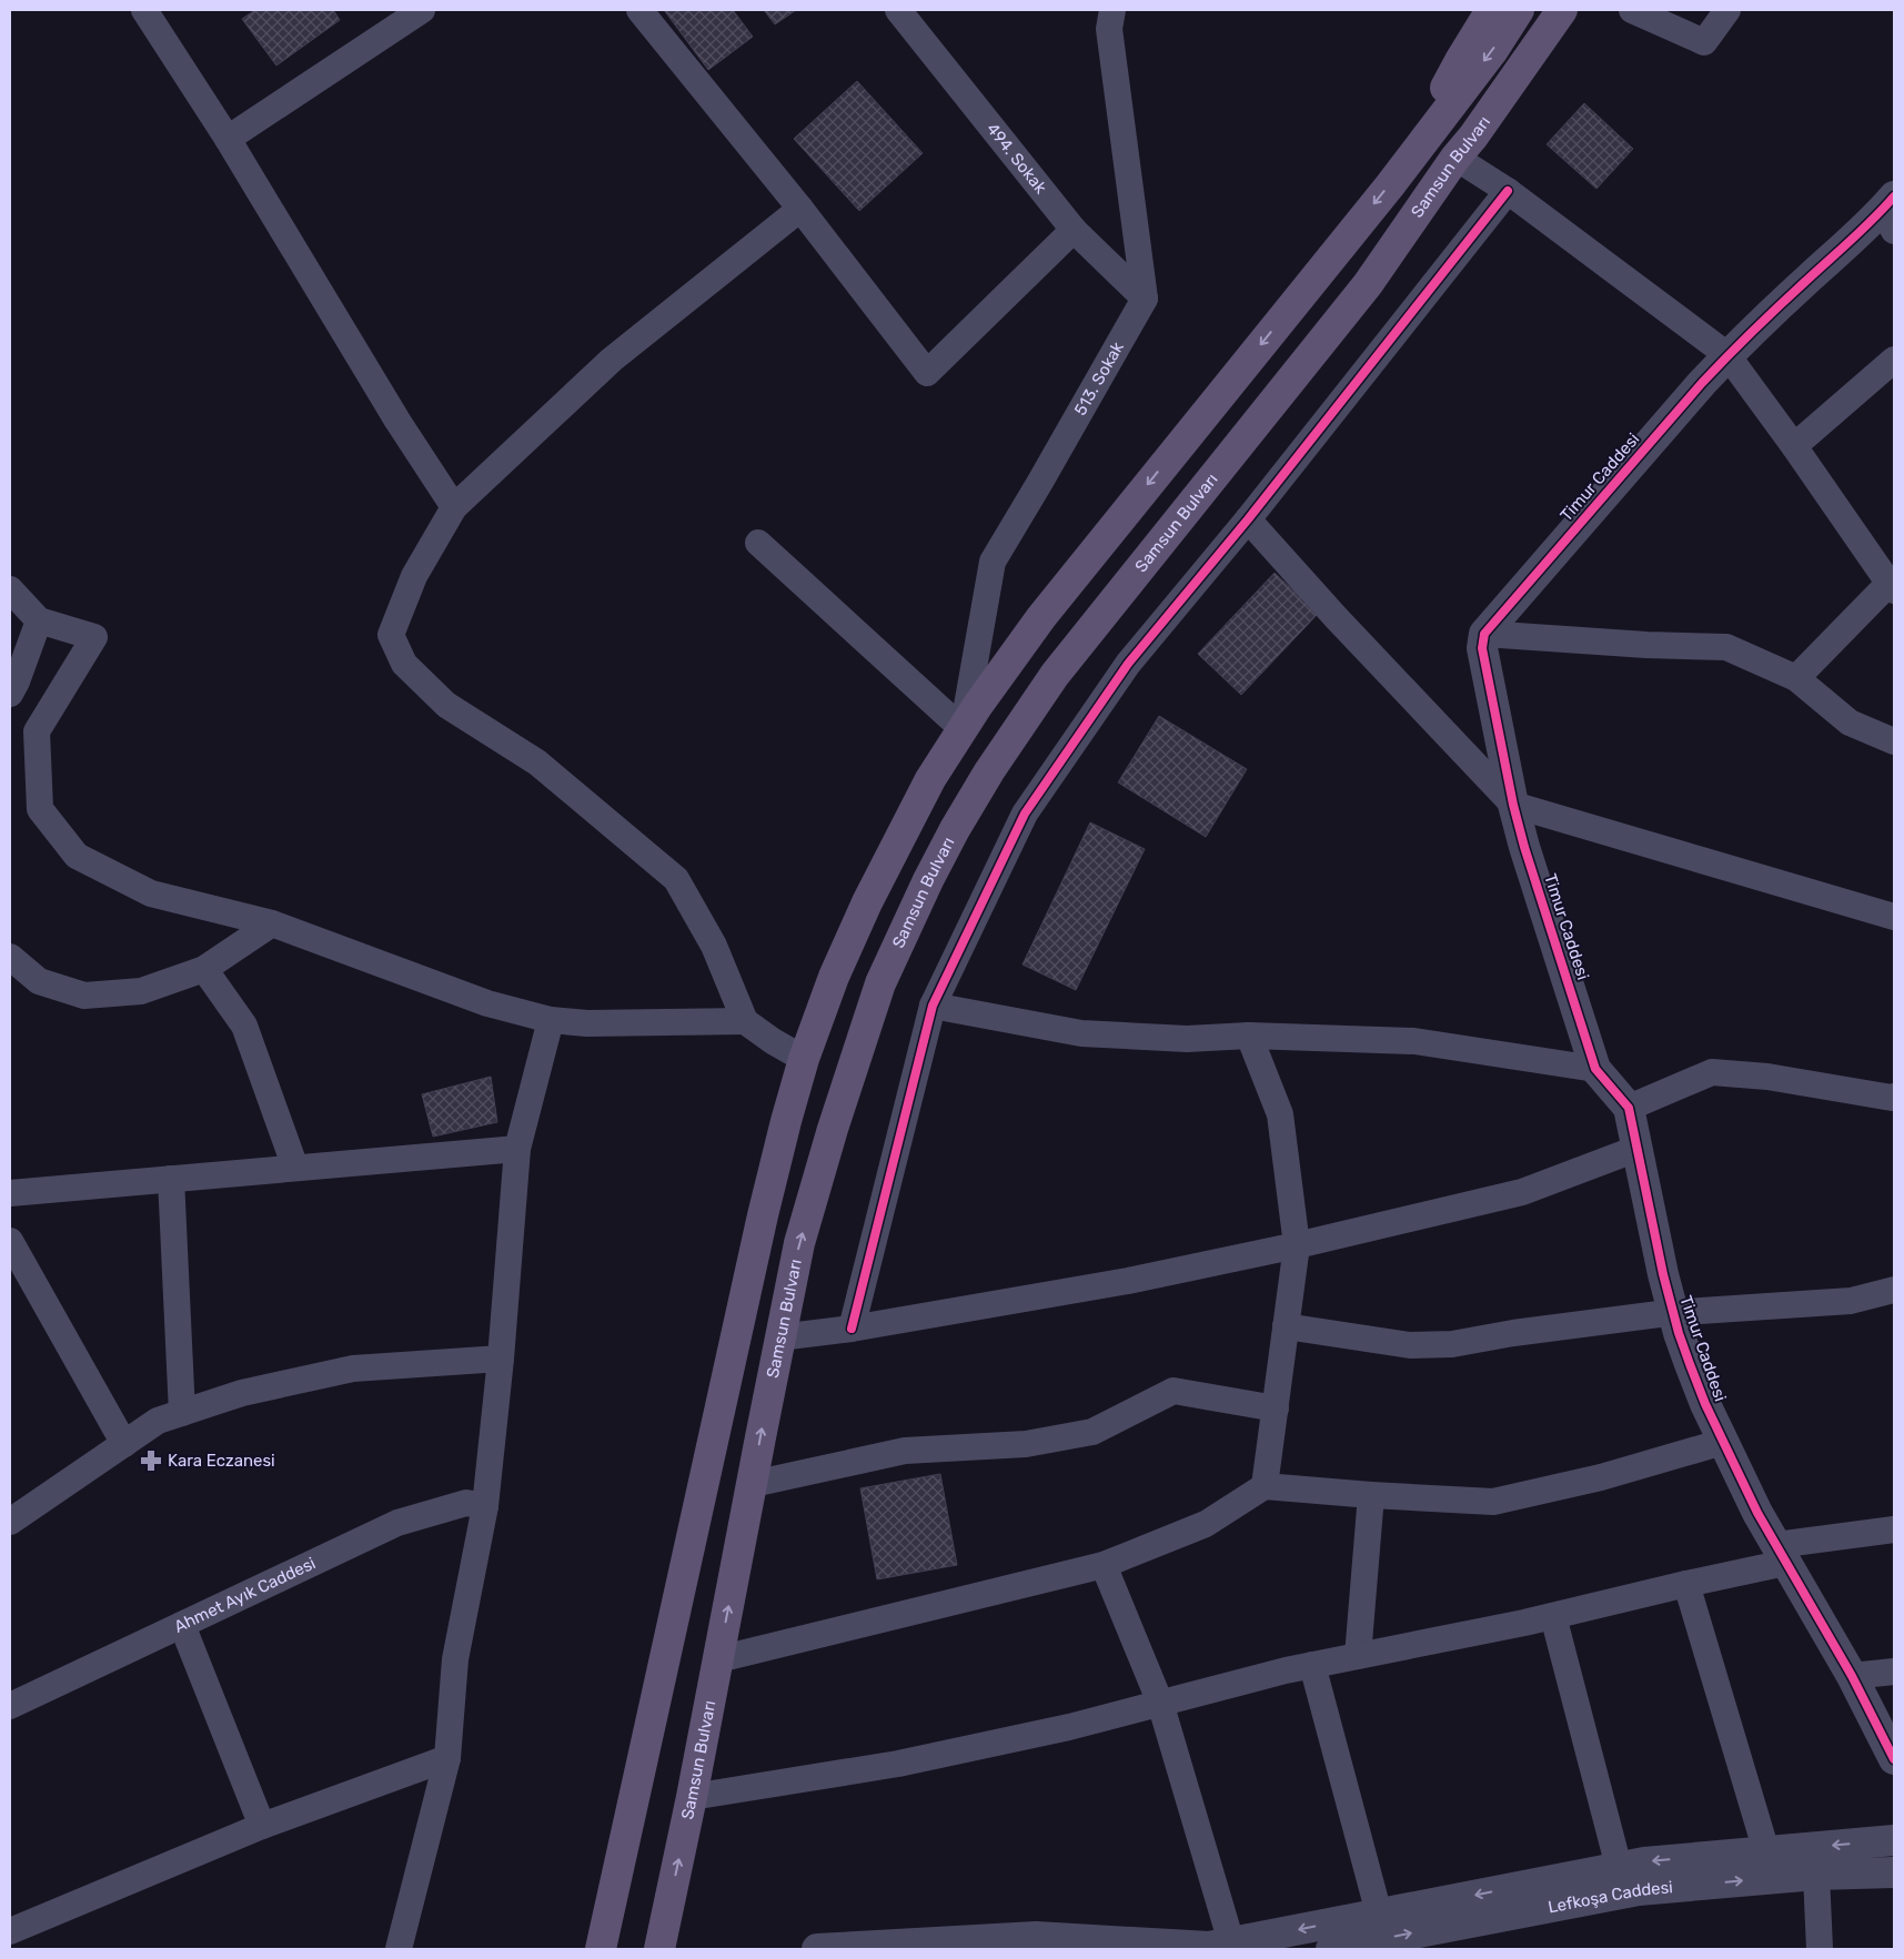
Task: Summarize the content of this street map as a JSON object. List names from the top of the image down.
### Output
{
  "streets": {
    "main road": ["Samsun Bulvarı"],
    "street": [
      "494. Sokak",
      "513. Sokak",
      "Timur Caddesi",
      "Ahmet Ayık Caddesi",
      "Lefkoşa Caddesi"
    ]
  },
  "crossings": [
    ["494. Sokak", "513. Sokak"]
  ],
  "places": {
    "pharmacy": ["Kara Eczanesi"]
  }
}
